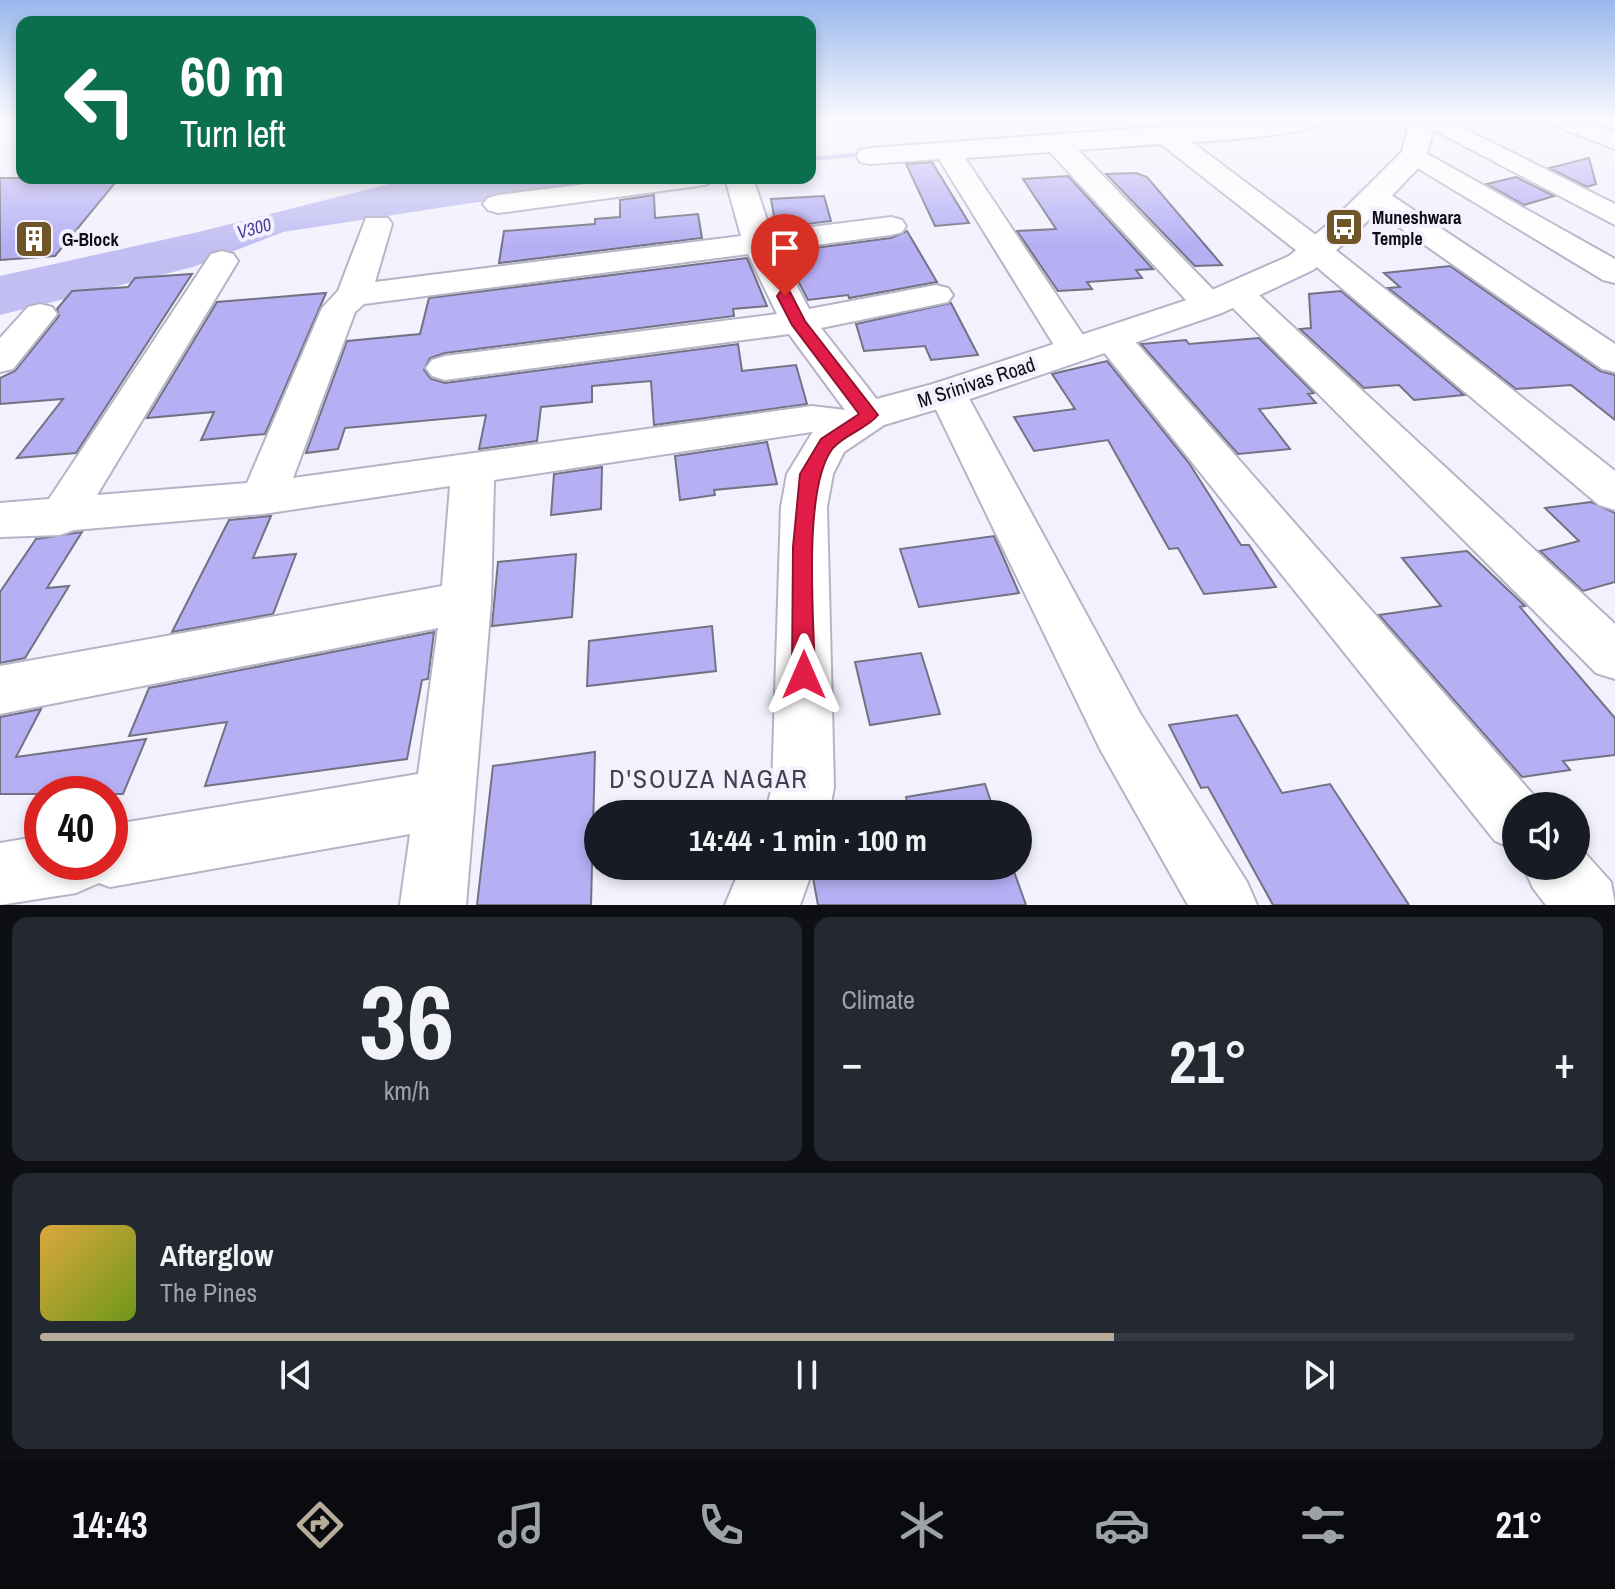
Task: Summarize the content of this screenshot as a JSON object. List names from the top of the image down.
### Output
{
  "streets": {
    "street": ["M Srinivas Road"]
  },
  "districts": ["D'SOUZA NAGAR"],
  "water": ["V300"],
  "places": {
    "bus stop": ["Muneshwara Temple"],
    "building": ["G-Block"]
  },
  "page": {
    "turn": ["60 m", "Turn left"],
    "limit": "40",
    "trip": "14:44 · 1 min · 100 m",
    "tile": [
      ["36", "km/h"],
      "Climate"
    ],
    "heat": ["−", "21°", "+"],
    "song": ["Afterglow", "The Pines"],
    "tabs": ["14:43", "21°"]
  }
}
